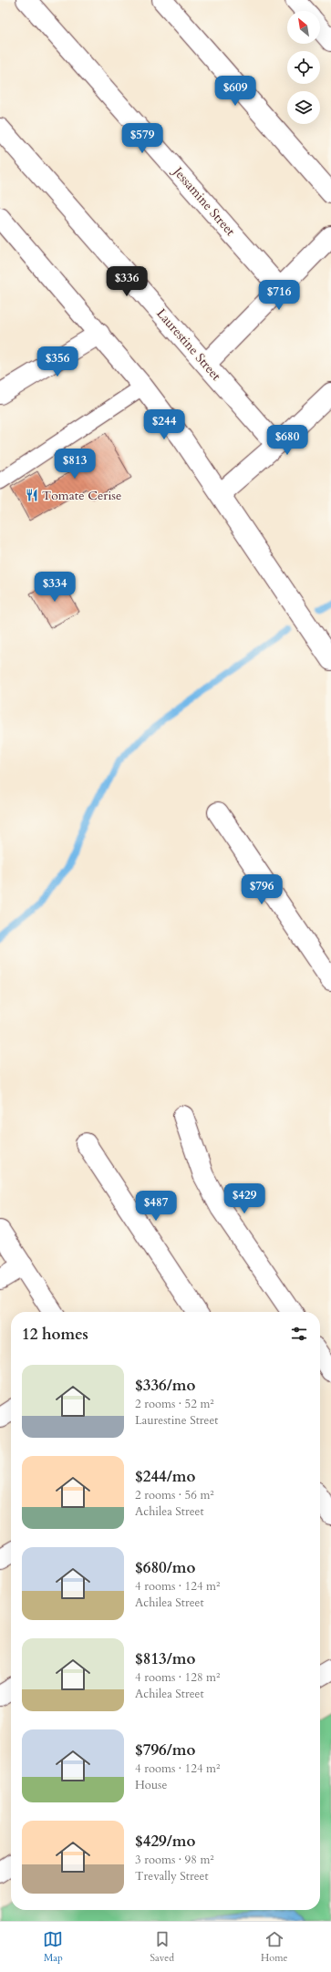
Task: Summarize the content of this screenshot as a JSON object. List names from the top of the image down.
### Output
{
  "streets": {
    "street": ["Jessamine Street", "Laurestine Street"]
  },
  "places": {
    "restaurant": ["Tomate Cerise"]
  },
  "north": "top left",
  "page": {
    "price": [
      "$609",
      "$579",
      "$336",
      "$716",
      "$356",
      "$244",
      "$680",
      "$813",
      "$334",
      "$796",
      "$429",
      "$487"
    ],
    "heading": "12 homes",
    "list": [
      {
        "name": "$336/mo",
        "note": "2 rooms · 52 m² · Laurestine Street"
      },
      {
        "name": "$244/mo",
        "note": "2 rooms · 56 m² · Achilea Street"
      },
      {
        "name": "$680/mo",
        "note": "4 rooms · 124 m² · Achilea Street"
      },
      {
        "name": "$813/mo",
        "note": "4 rooms · 128 m² · Achilea Street"
      },
      {
        "name": "$796/mo",
        "note": "4 rooms · 124 m² · House"
      },
      {
        "name": "$429/mo",
        "note": "3 rooms · 98 m² · Trevally Street"
      }
    ],
    "tabs": ["Map", "Saved", "Home"]
  }
}
